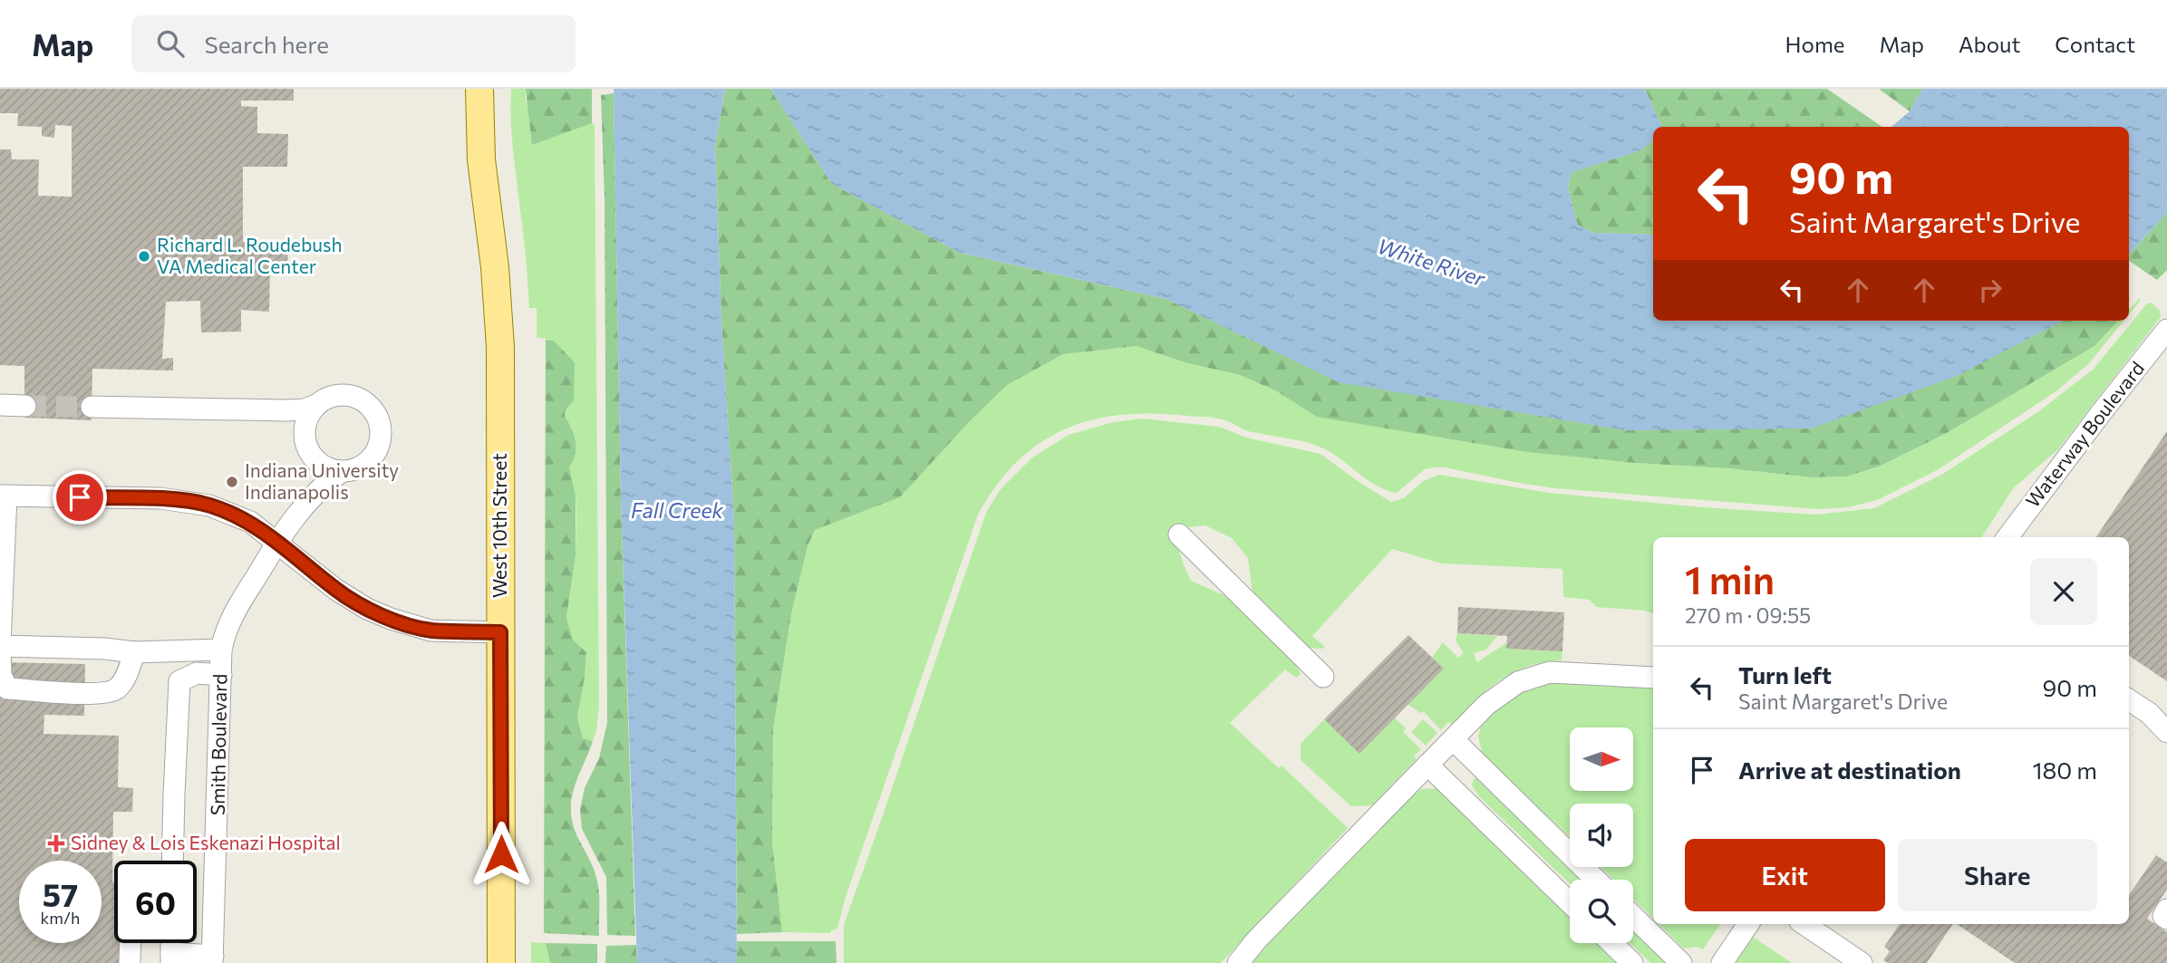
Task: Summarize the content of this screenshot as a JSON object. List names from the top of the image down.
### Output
{
  "streets": {
    "main road": ["West 10th Street"],
    "street": ["Waterway Boulevard", "Smith Boulevard"]
  },
  "water": ["White River", "Fall Creek"],
  "places": {
    "other": ["Richard L. Roudebush VA Medical Center", "Indiana University Indianapolis"],
    "health": ["Sidney & Lois Eskenazi Hospital"]
  },
  "north": "right",
  "page": {
    "header": "Map",
    "search": "Search here",
    "nav": [
      "Home",
      "Map",
      "About",
      "Contact"
    ],
    "turn": ["90 m", "Saint Margaret's Drive"],
    "heading": ["1 min", "270 m · 09:55"],
    "list": [
      {
        "name": "Turn left",
        "note": "Saint Margaret's Drive",
        "value": "90 m"
      },
      {
        "name": "Arrive at destination",
        "value": "180 m"
      }
    ],
    "buttons": ["Exit", "Share"],
    "speed": "57 km/h",
    "limit": "60"
  }
}
